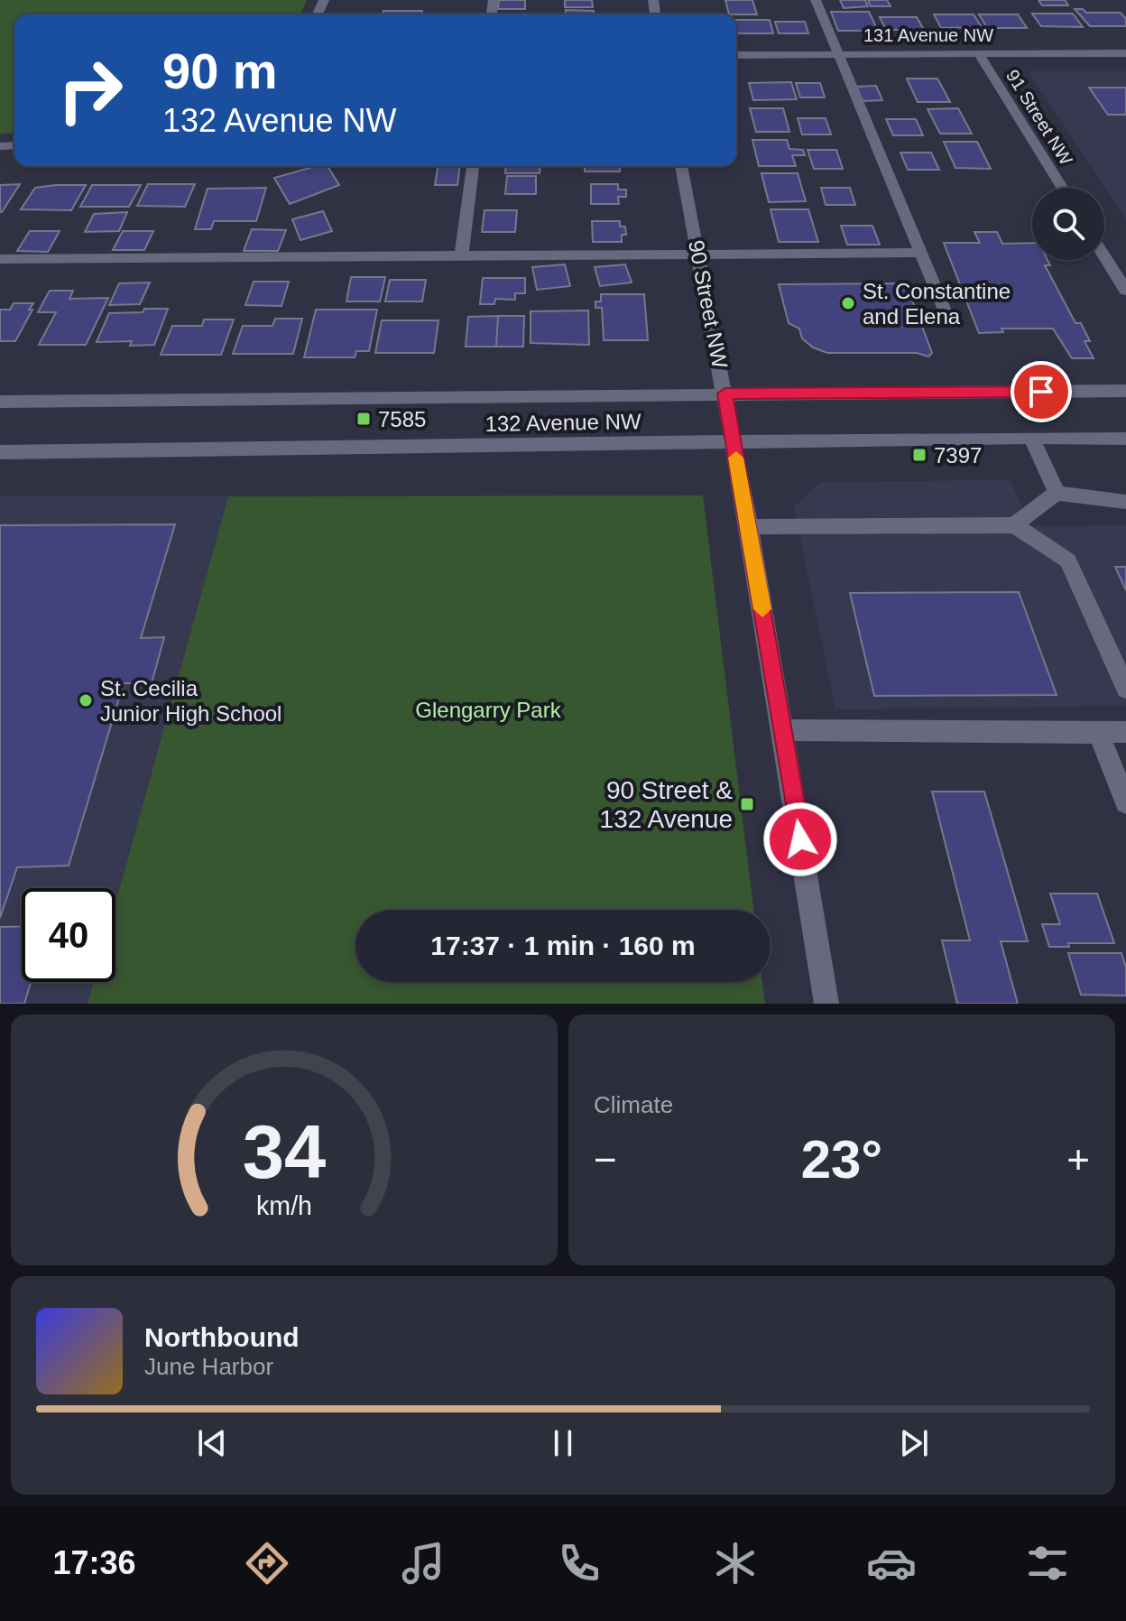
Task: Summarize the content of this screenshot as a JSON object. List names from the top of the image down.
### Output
{
  "streets": {
    "street": [
      "131 Avenue NW",
      "91 Street NW",
      "90 Street NW",
      "132 Avenue NW"
    ]
  },
  "crossings": [
    ["131 Avenue NW", "91 Street NW"],
    ["90 Street NW", "132 Avenue NW"]
  ],
  "parks": ["Glengarry Park"],
  "places": {
    "other": ["St. Constantine and Elena", "St. Cecilia Junior High School"],
    "transit": ["7585", "7397", "90 Street & 132 Avenue"]
  },
  "page": {
    "turn": ["90 m", "132 Avenue NW"],
    "limit": "40",
    "trip": "17:37 · 1 min · 160 m",
    "tile": "Climate",
    "heat": ["−", "23°", "+"],
    "song": ["Northbound", "June Harbor"],
    "tabs": "17:36",
    "gauge": ["34", "km/h"]
  }
}
